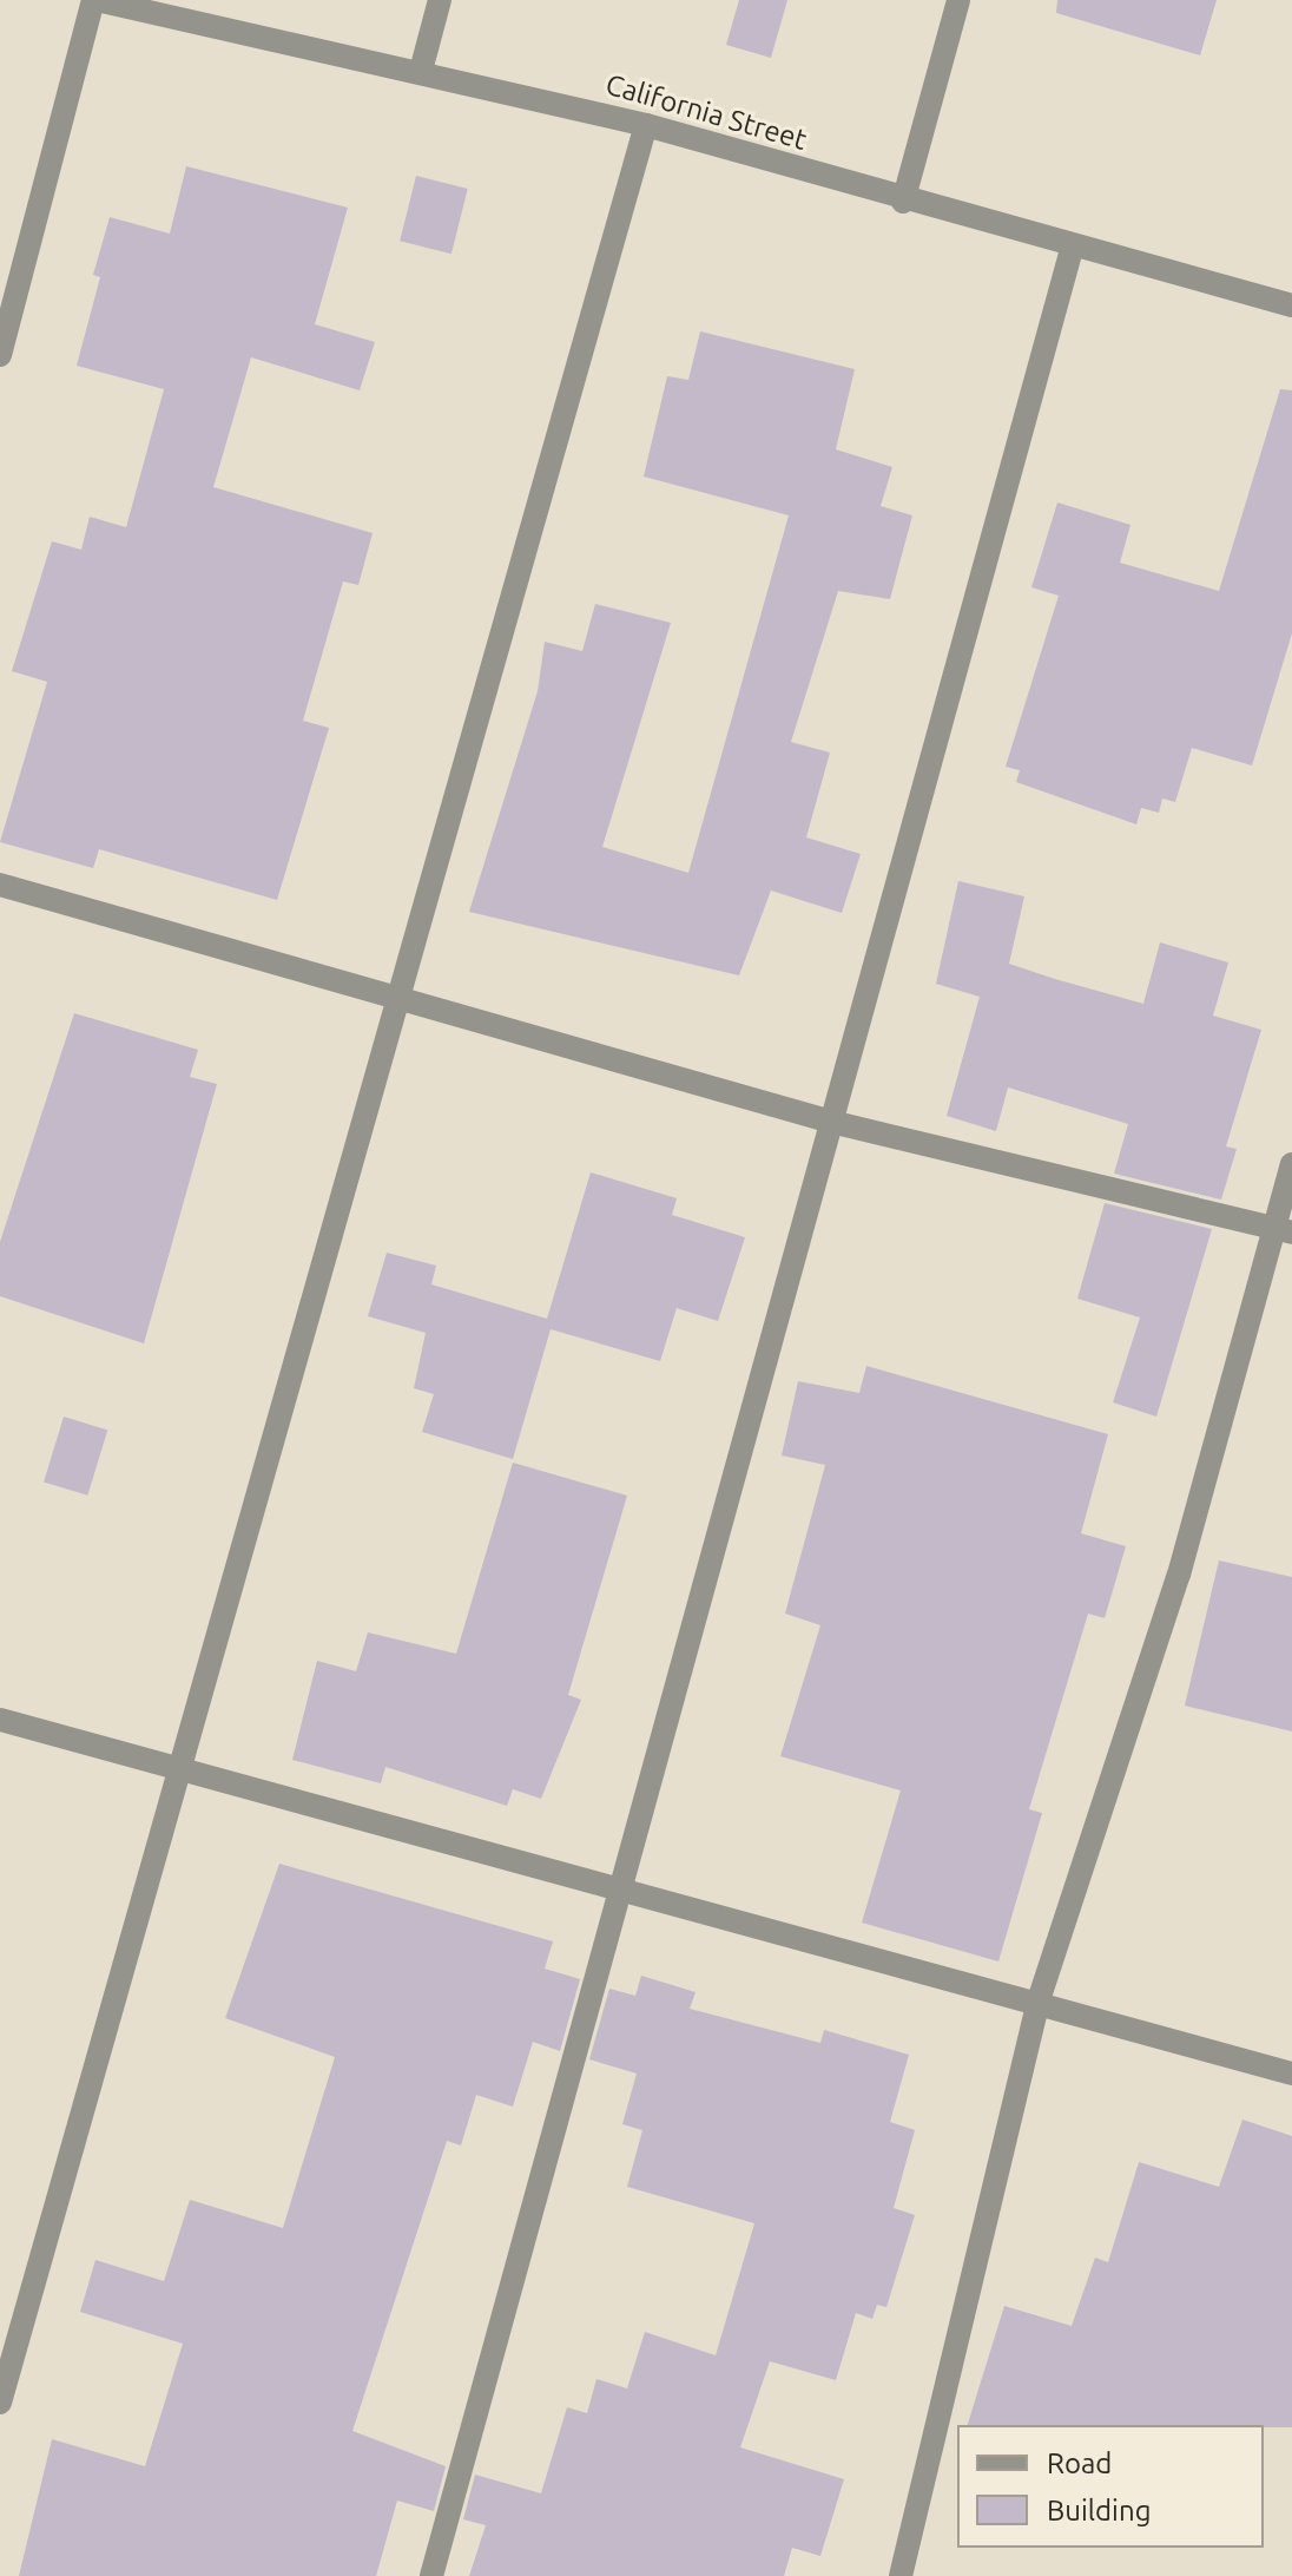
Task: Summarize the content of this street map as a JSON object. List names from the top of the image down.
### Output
{
  "streets": {
    "street": ["California Street"]
  },
  "legend": ["Road", "Building"]
}
